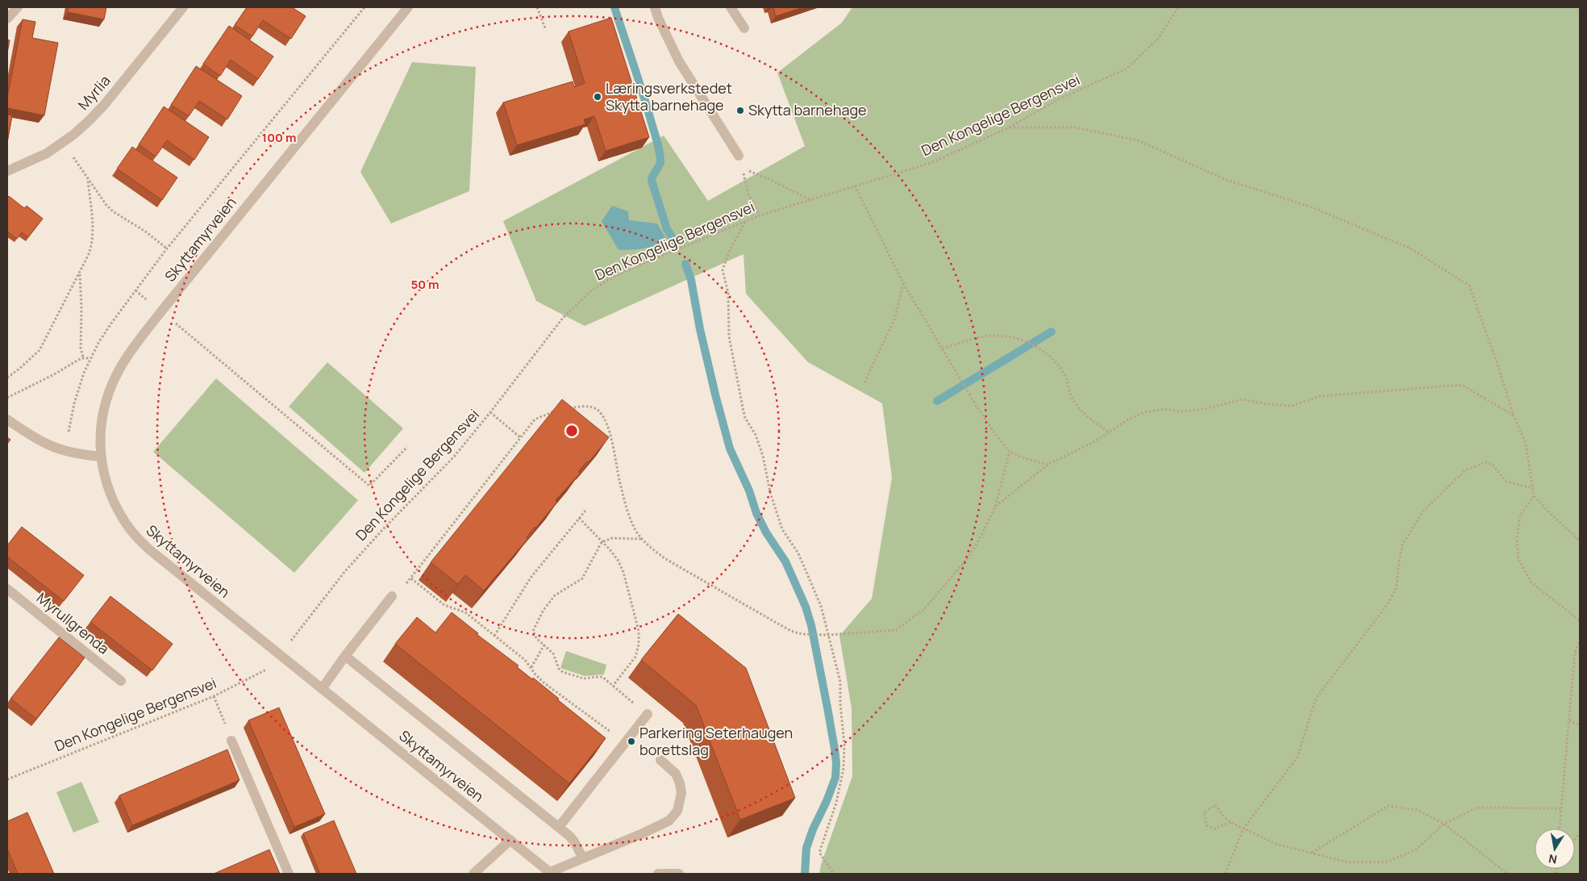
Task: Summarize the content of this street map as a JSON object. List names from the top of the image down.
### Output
{
  "streets": {
    "street": ["Myrlia", "Skyttamyrveien", "Myrullgrenda"],
    "path": ["Den Kongelige Bergensvei"]
  },
  "places": ["Læringsverkstedet Skytta barnehage", "Skytta barnehage", "Parkering Seterhaugen borettslag"],
  "north": "bottom",
  "rings": ["100 m", "50 m"]
}
